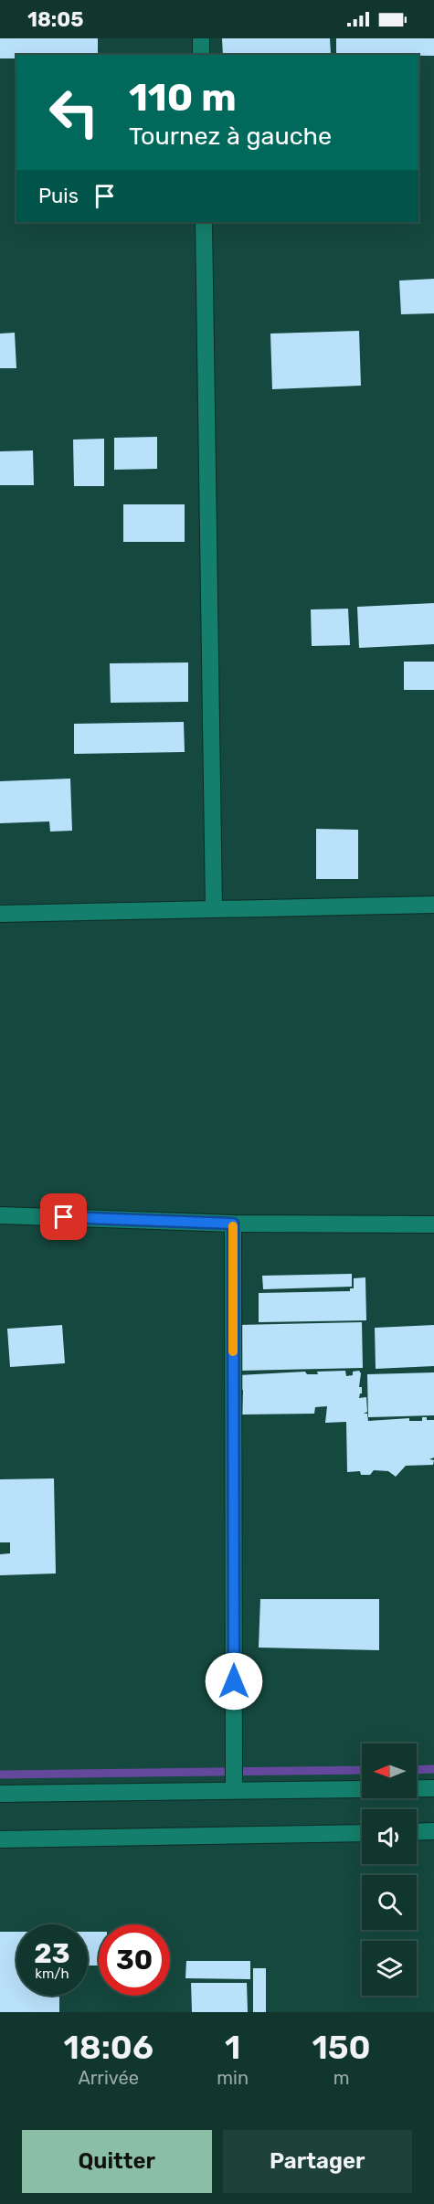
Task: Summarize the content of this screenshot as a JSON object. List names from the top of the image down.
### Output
{
  "north": "left",
  "page": {
    "status": "18:05",
    "turn": ["110 m", "Tournez à gauche"],
    "then": "Puis",
    "speed": "23 km/h",
    "limit": "30",
    "eta": [
      "18:06",
      "Arrivée",
      "1",
      "min",
      "150",
      "m"
    ],
    "buttons": ["Quitter", "Partager"]
  }
}
